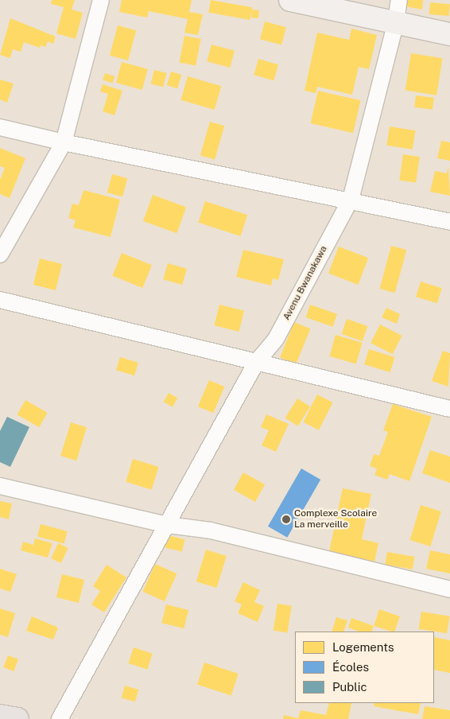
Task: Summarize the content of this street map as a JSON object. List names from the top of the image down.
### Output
{
  "streets": {
    "street": ["Avenu Bwanakawa"]
  },
  "places": ["Complexe Scolaire La merveille"],
  "legend": ["Logements", "Écoles", "Public"]
}
